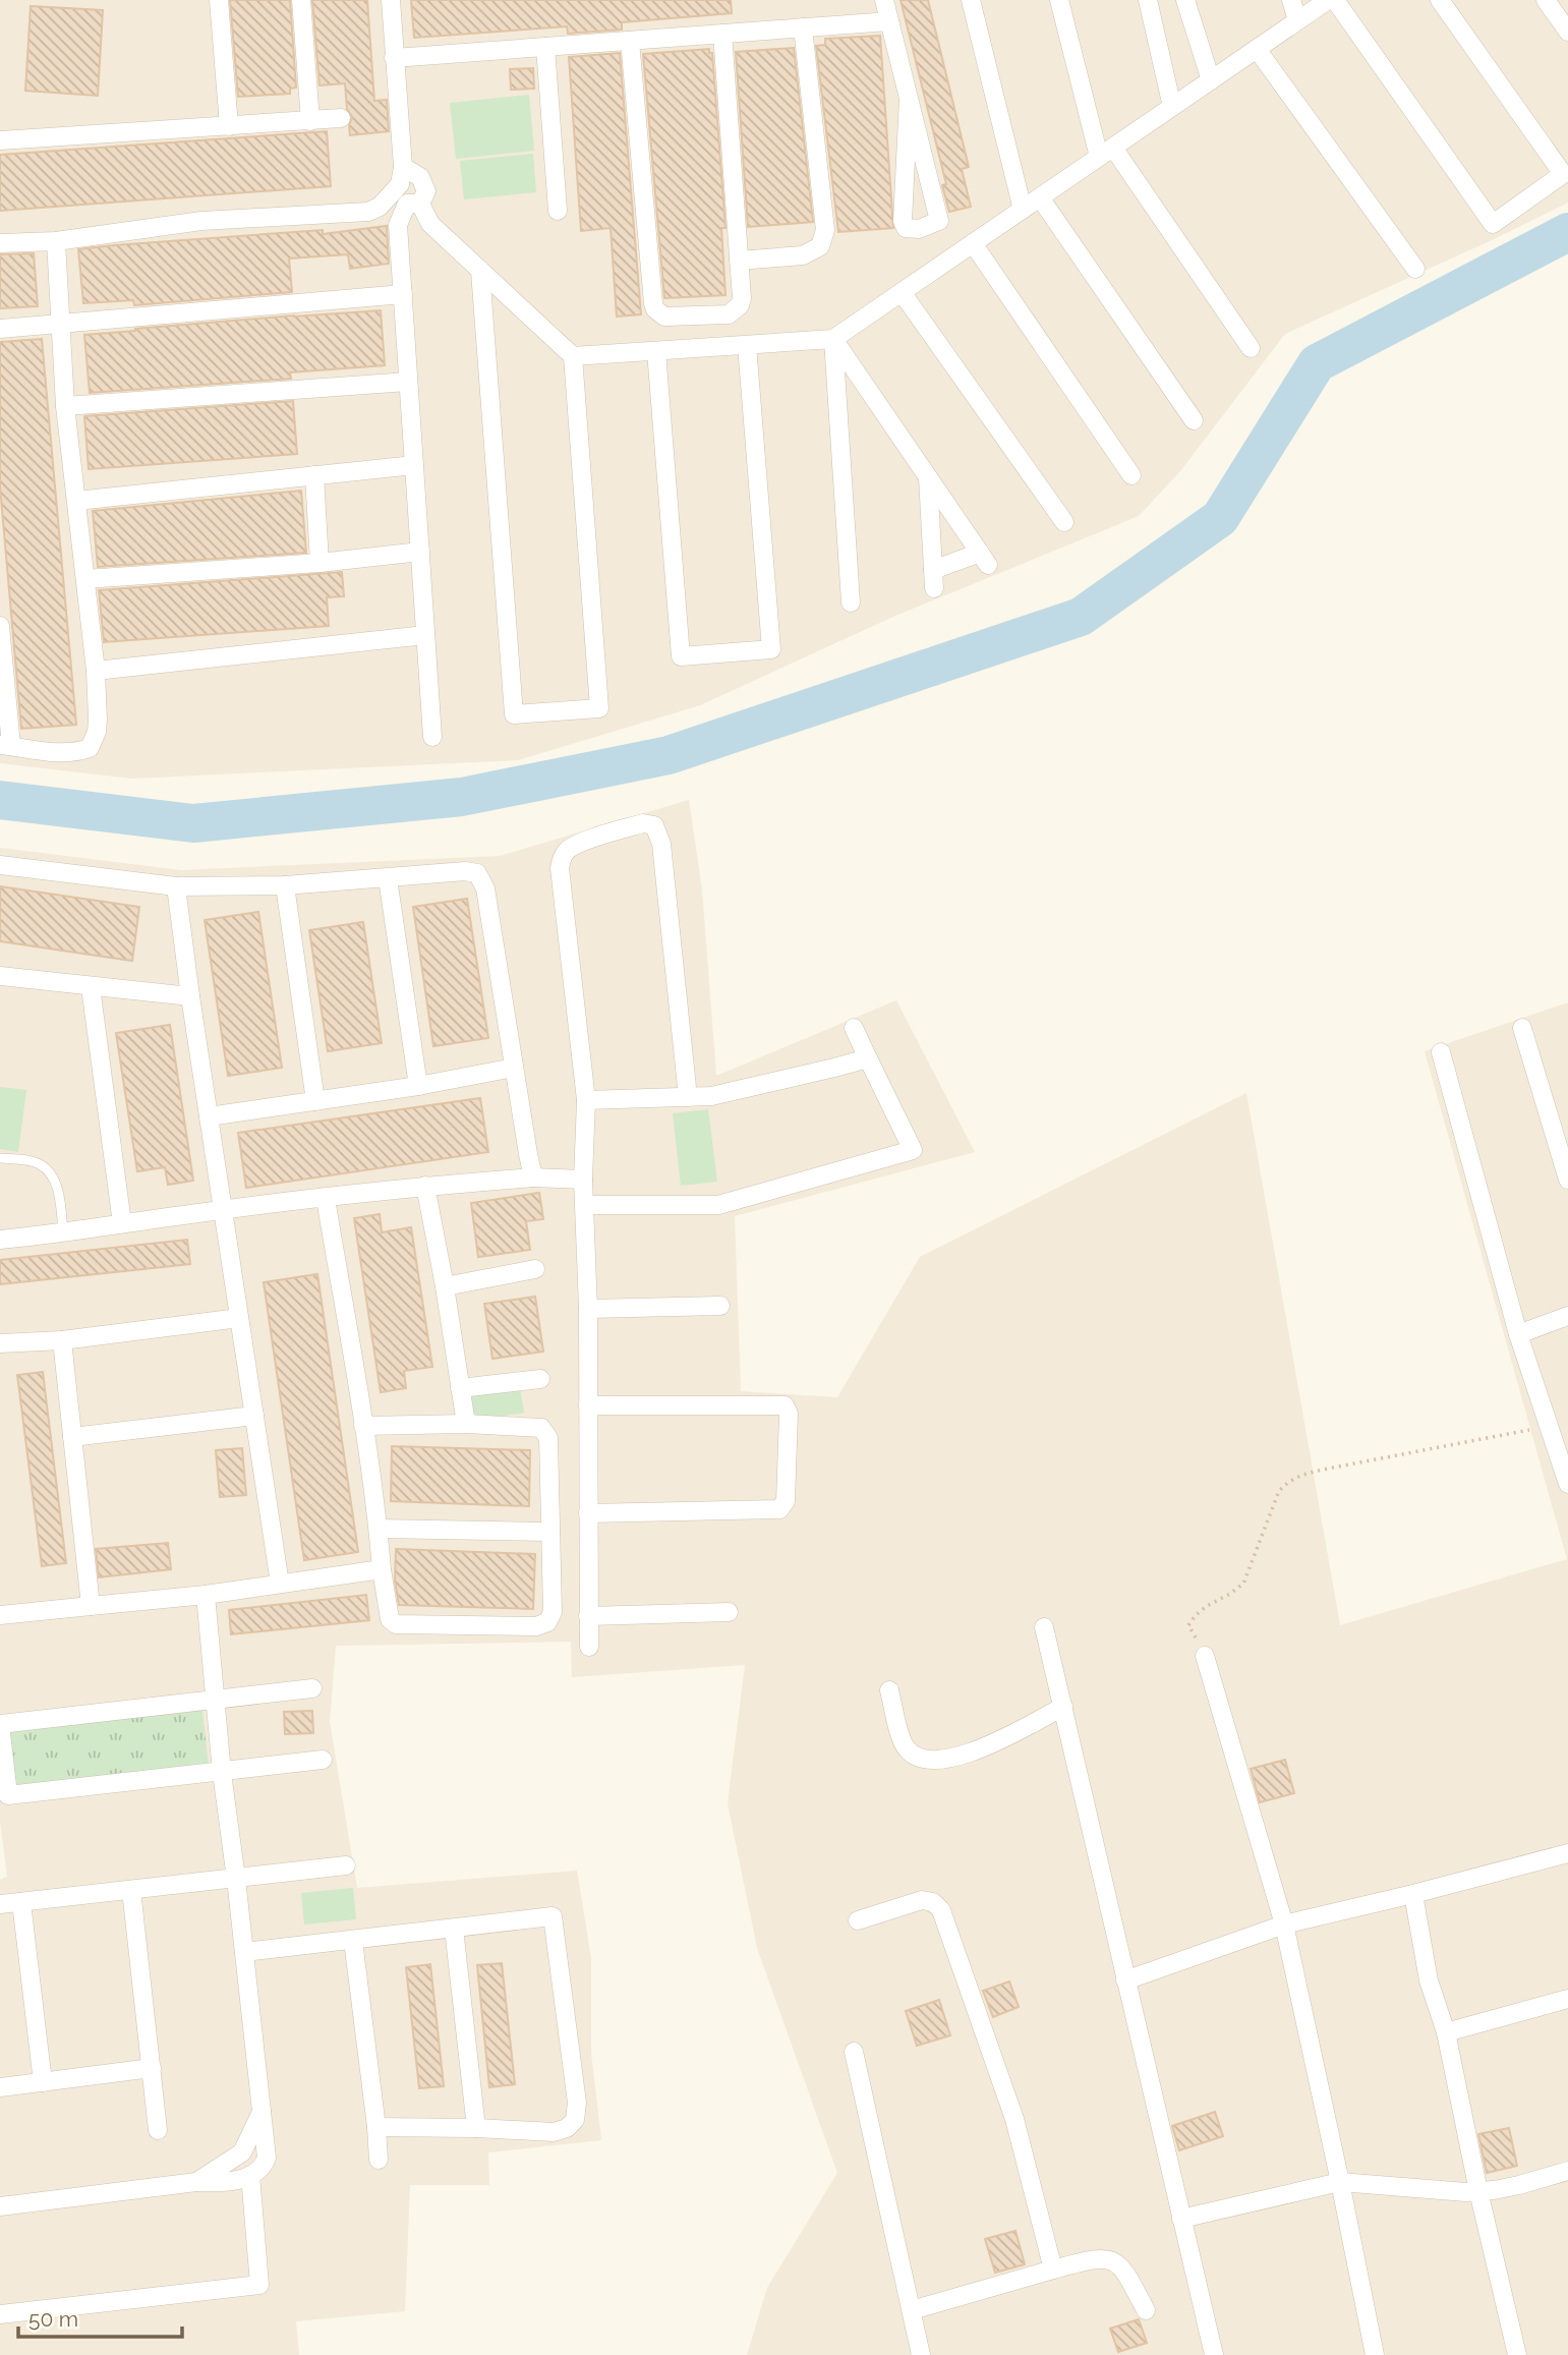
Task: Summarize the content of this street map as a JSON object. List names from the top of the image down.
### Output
{
  "scale_bar": "50 m"
}
